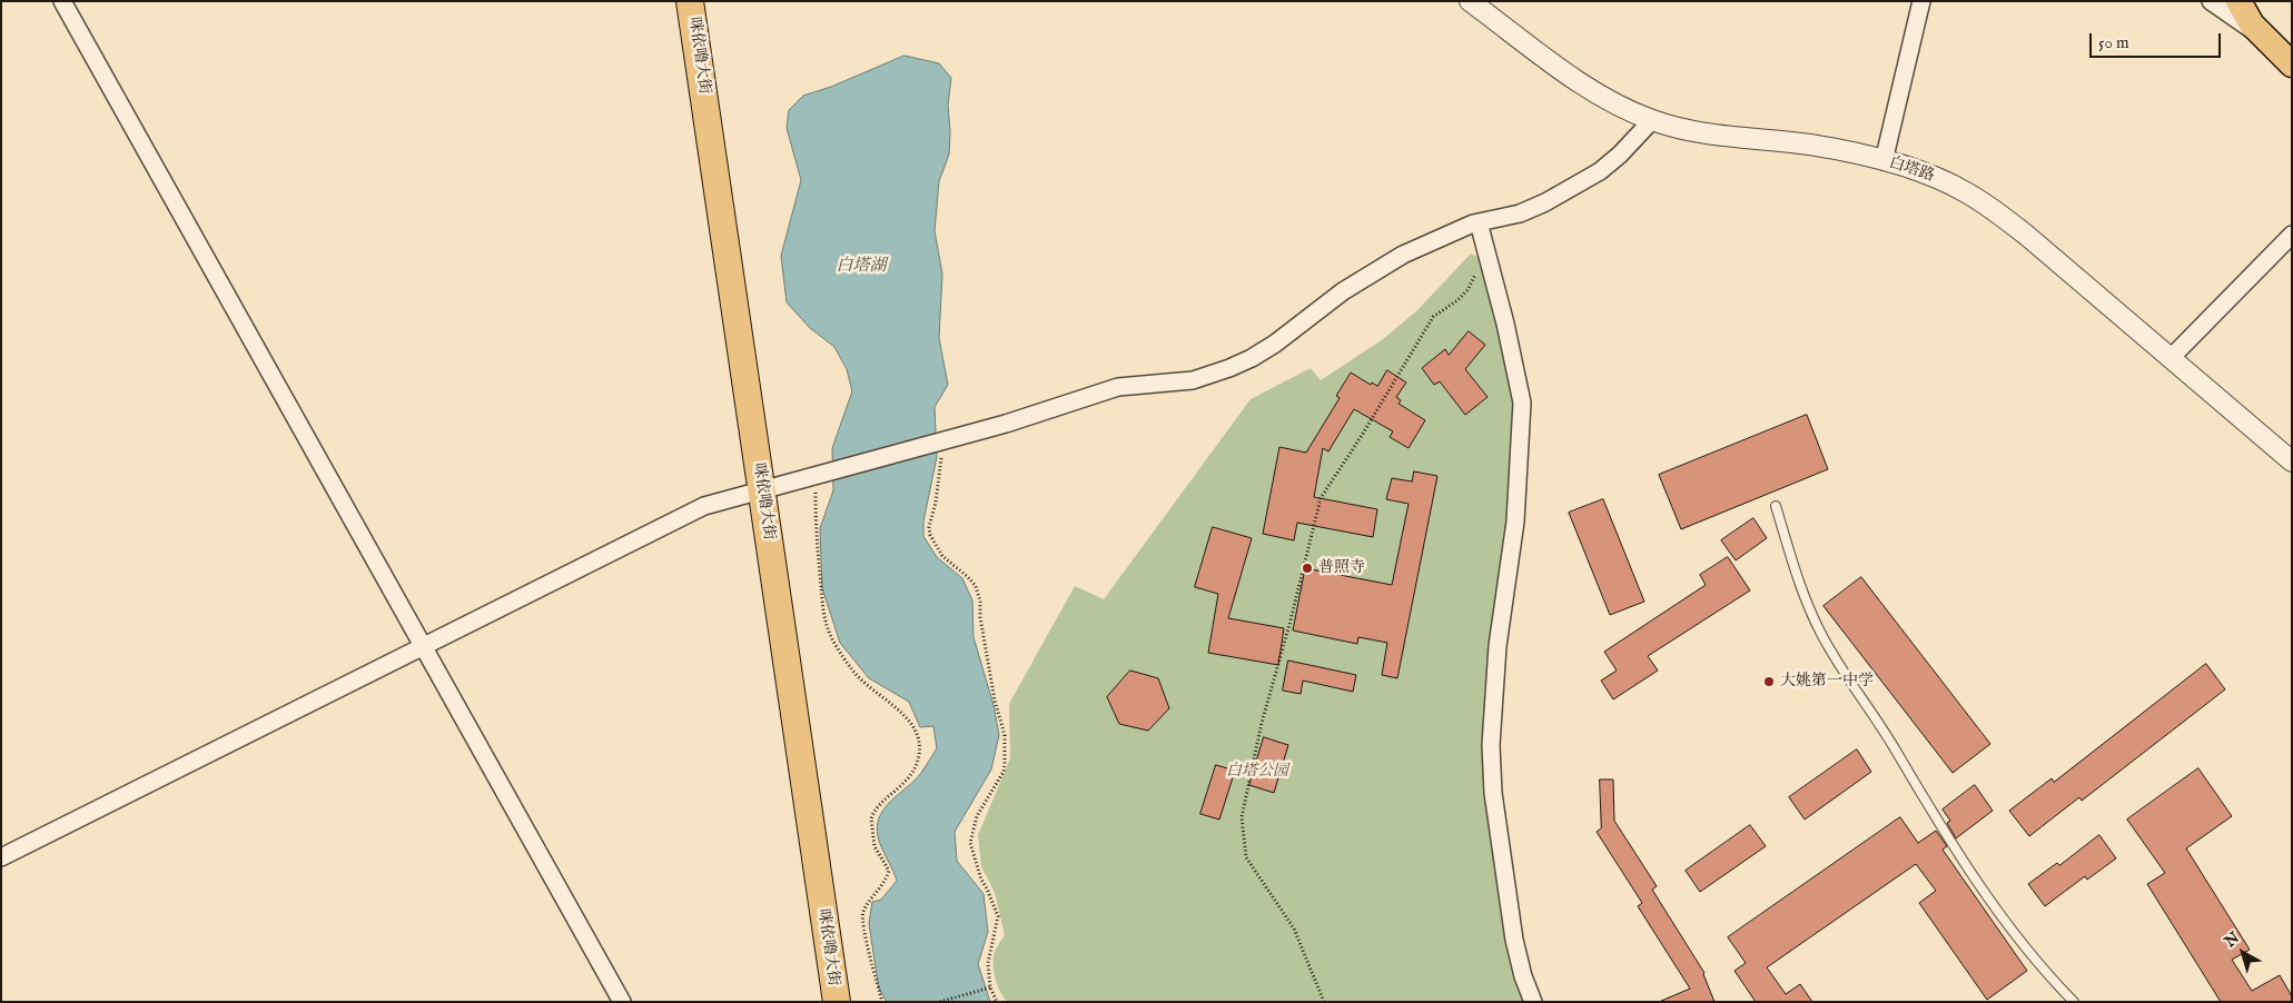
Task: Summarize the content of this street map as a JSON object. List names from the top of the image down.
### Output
{
  "streets": {
    "highway": ["咪依噜大街"],
    "street": ["白塔路"]
  },
  "water": ["白塔湖"],
  "parks": ["白塔公园"],
  "places": ["普照寺", "大姚第一中学"],
  "scale_bar": "50 m",
  "north": "top left"
}
